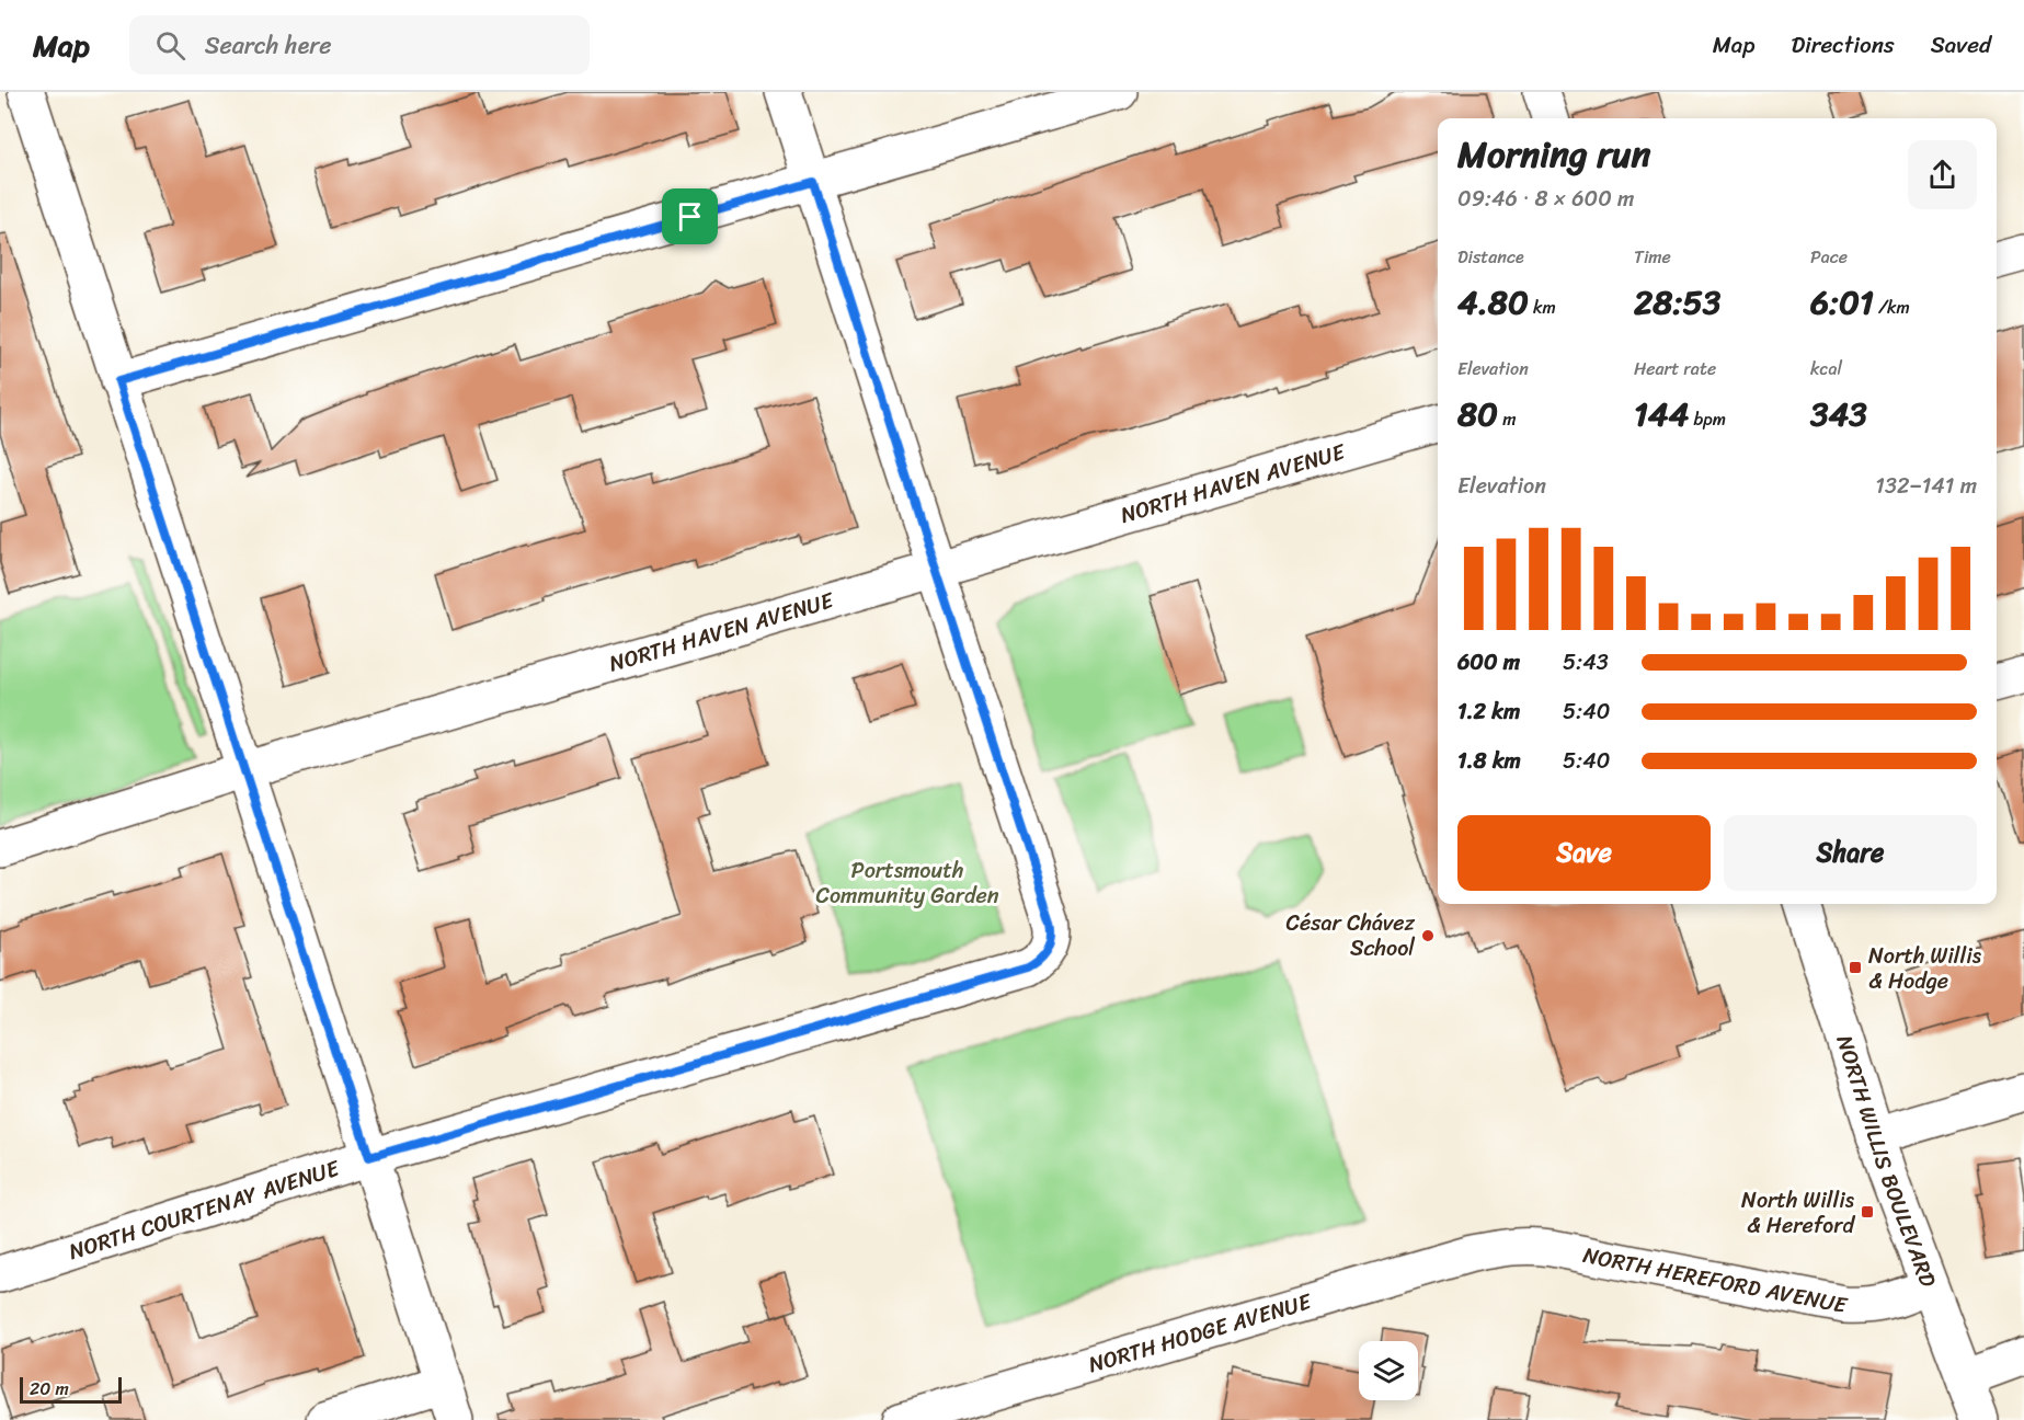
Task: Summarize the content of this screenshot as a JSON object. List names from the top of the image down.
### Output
{
  "streets": {
    "street": [
      "NORTH HAVEN AVENUE",
      "NORTH WILLIS BOULEVARD",
      "NORTH COURTENAY AVENUE",
      "NORTH HEREFORD AVENUE",
      "NORTH HODGE AVENUE"
    ]
  },
  "crossings": [
    ["NORTH HAVEN AVENUE", "NORTH COURTENAY AVENUE"],
    ["NORTH WILLIS BOULEVARD", "NORTH HEREFORD AVENUE"],
    ["NORTH HEREFORD AVENUE", "NORTH HODGE AVENUE"]
  ],
  "parks": ["Portsmouth Community Garden"],
  "places": {
    "other": ["César Chávez School"],
    "transit": ["North Willis & Hodge", "North Willis & Hereford"]
  },
  "scale_bar": "20 m",
  "page": {
    "header": "Map",
    "search": "Search here",
    "nav": ["Map", "Directions", "Saved"],
    "heading": ["Morning run", "09:46 · 8 × 600 m"],
    "stats": [
      ["Distance", "4.80 km"],
      ["Time", "28:53"],
      ["Pace", "6:01 /km"],
      ["Elevation", "80 m"],
      ["Heart rate", "144 bpm"],
      ["kcal", "343"]
    ],
    "chart": ["Elevation", "132–141 m"],
    "list": [
      {
        "name": "600 m",
        "note": "5:43"
      },
      {
        "name": "1.2 km",
        "note": "5:40"
      },
      {
        "name": "1.8 km",
        "note": "5:40"
      }
    ],
    "buttons": ["Save", "Share"],
    "scale": "20 m"
  }
}
